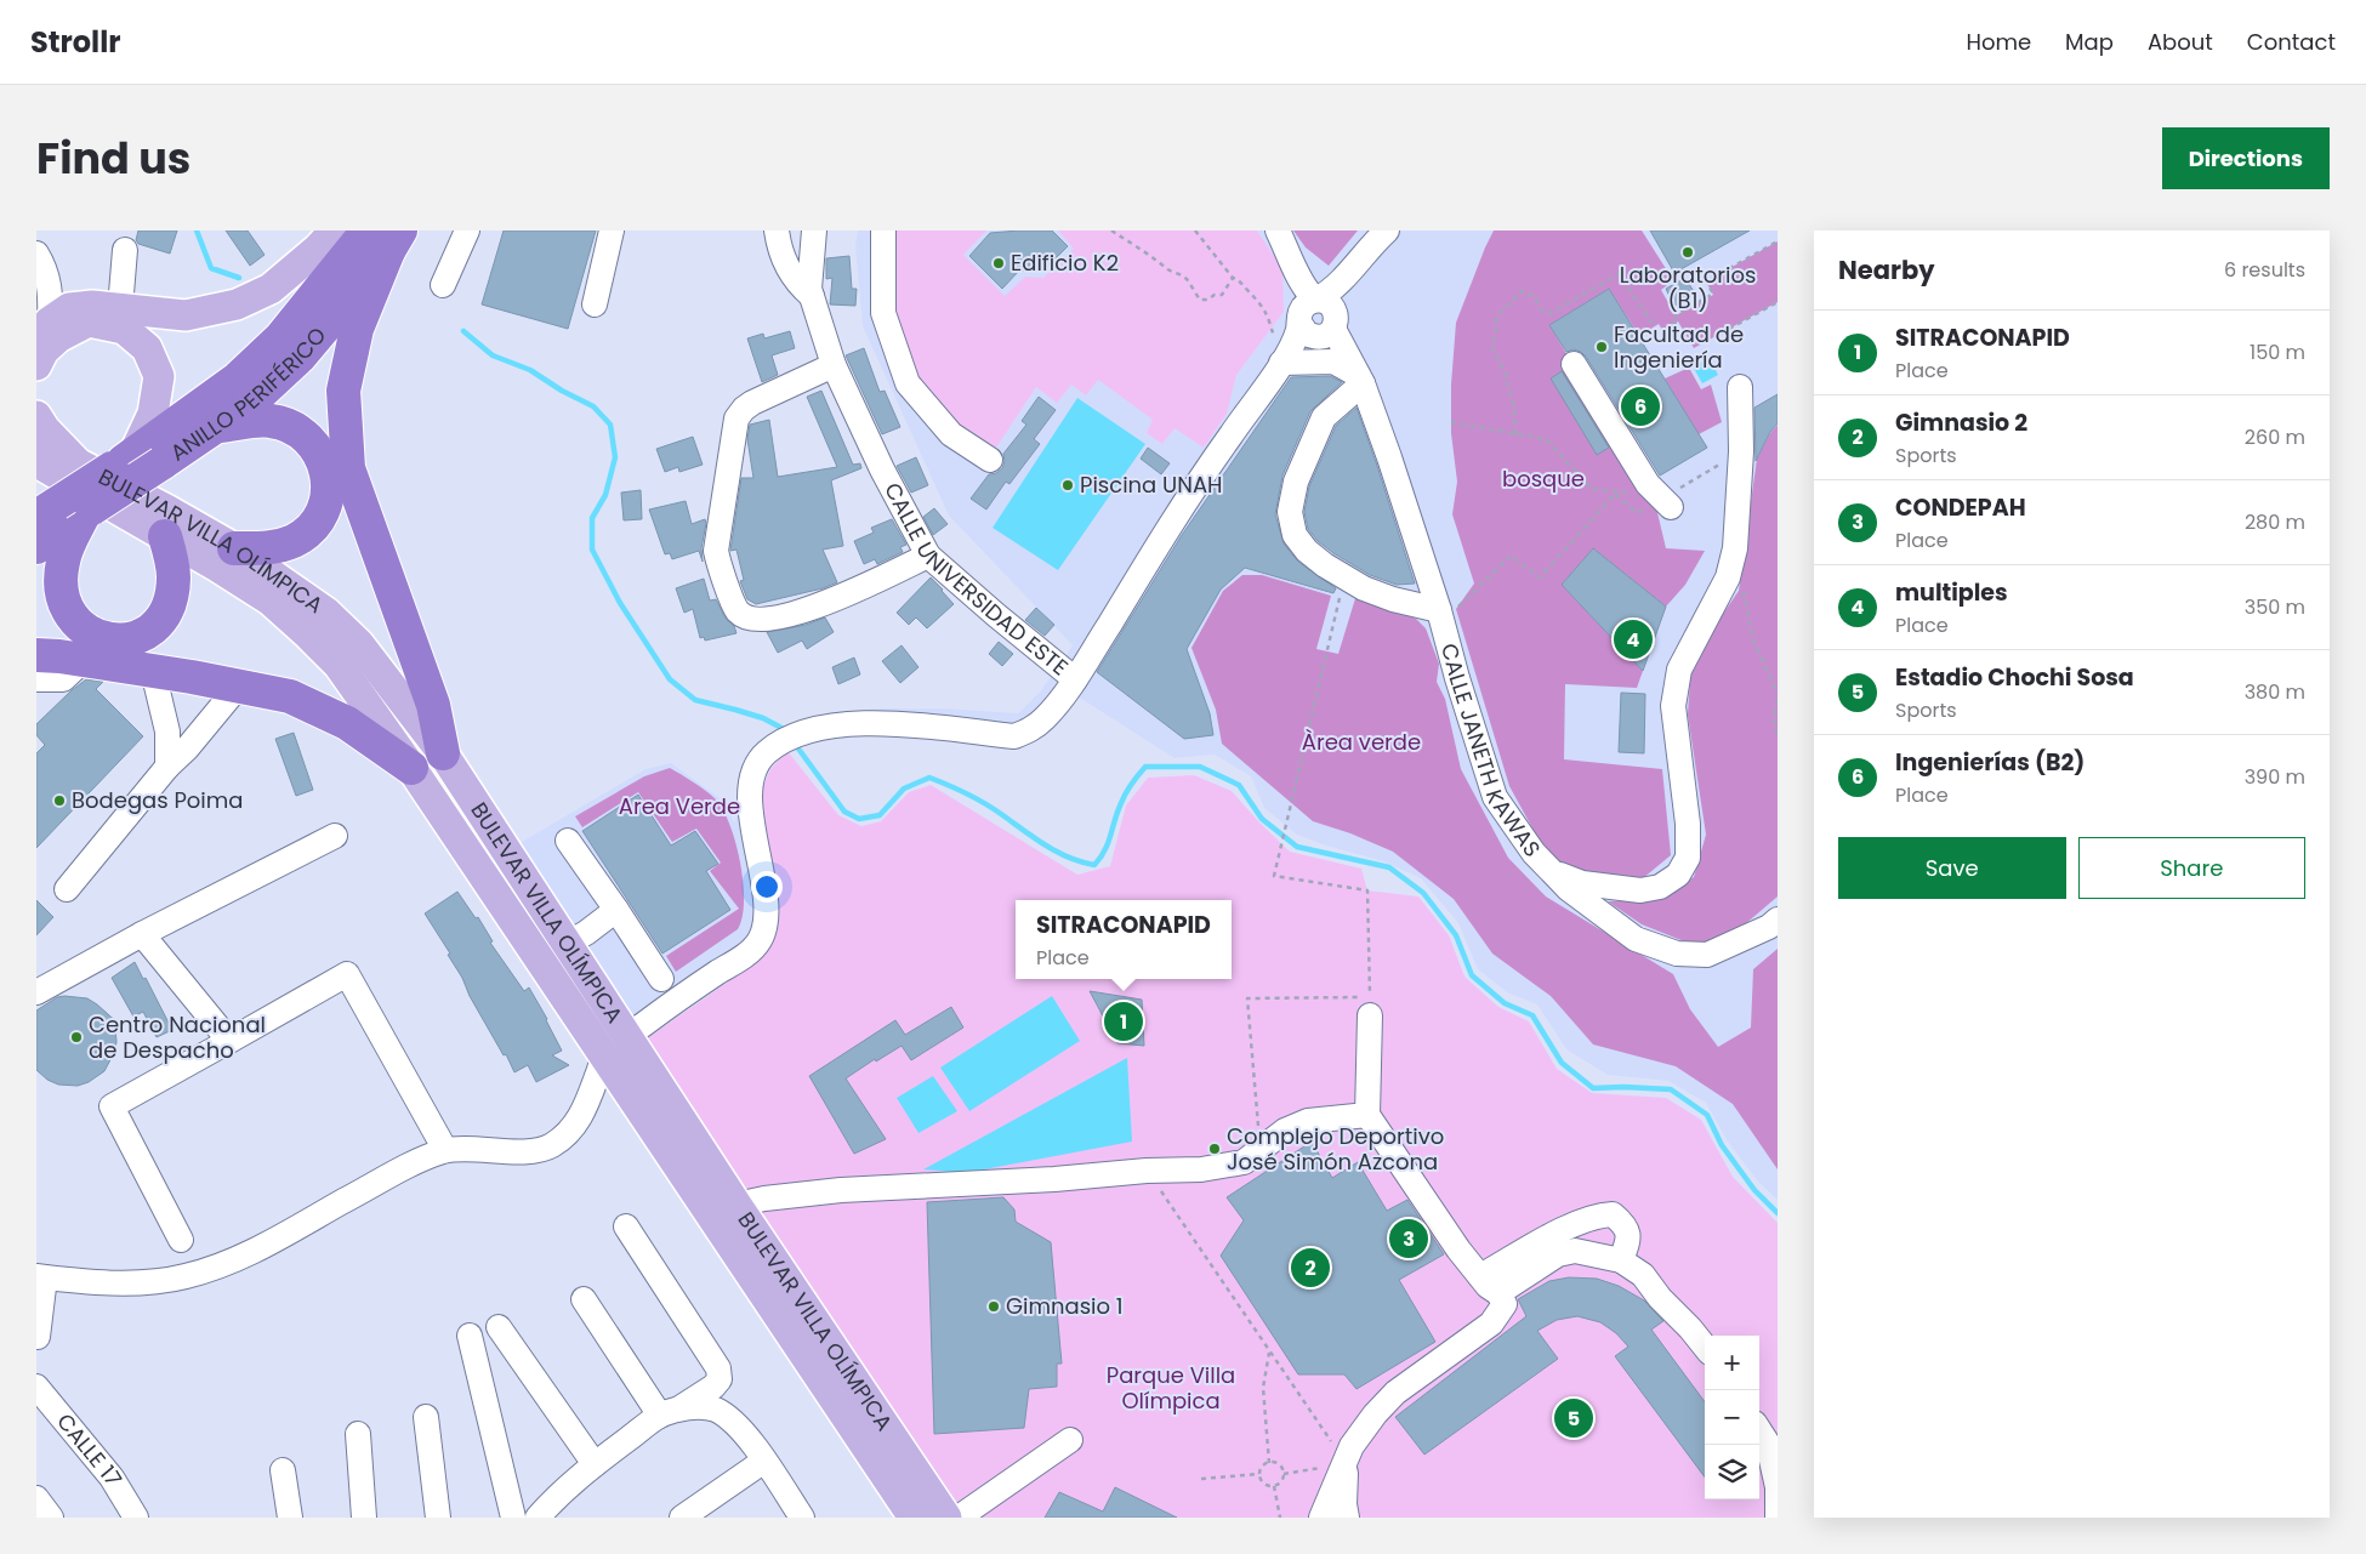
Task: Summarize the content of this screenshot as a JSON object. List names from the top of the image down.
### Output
{
  "streets": {
    "highway": ["ANILLO PERIFÉRICO"],
    "main road": ["BULEVAR VILLA OLÍMPICA"],
    "street": ["CALLE UNIVERSIDAD ESTE", "CALLE JANETH KAWAS", "CALLE 17"]
  },
  "crossings": [
    ["ANILLO PERIFÉRICO", "BULEVAR VILLA OLÍMPICA"],
    ["BULEVAR VILLA OLÍMPICA", "CALLE UNIVERSIDAD ESTE"]
  ],
  "parks": [
    "bosque",
    "Àrea verde",
    "Area Verde",
    "Parque Villa Olímpica"
  ],
  "places": [
    "Laboratorios (B1)",
    "Edificio K2",
    "Facultad de Ingeniería",
    "Piscina UNAH",
    "Bodegas Poima",
    "Centro Nacional de Despacho",
    "Complejo Deportivo José Simón Azcona",
    "Gimnasio 1"
  ],
  "page": {
    "header": "Strollr",
    "nav": [
      "Home",
      "Map",
      "About",
      "Contact"
    ],
    "title": "Find us",
    "buttons": [
      "Directions",
      ["Save", "Share"]
    ],
    "heading": ["Nearby", "6 results"],
    "list": [
      {
        "mark": "1",
        "name": "SITRACONAPID",
        "note": "Place",
        "value": "150 m"
      },
      {
        "mark": "2",
        "name": "Gimnasio 2",
        "note": "Sports",
        "value": "260 m"
      },
      {
        "mark": "3",
        "name": "CONDEPAH",
        "note": "Place",
        "value": "280 m"
      },
      {
        "mark": "4",
        "name": "multiples",
        "note": "Place",
        "value": "350 m"
      },
      {
        "mark": "5",
        "name": "Estadio Chochi Sosa",
        "note": "Sports",
        "value": "380 m"
      },
      {
        "mark": "6",
        "name": "Ingenierías (B2)",
        "note": "Place",
        "value": "390 m"
      }
    ],
    "pins": [
      "6",
      "4",
      "1",
      "3",
      "2",
      "5"
    ],
    "popup": ["SITRACONAPID", "Place"],
    "map_buttons": ["+", "−"]
  }
}
